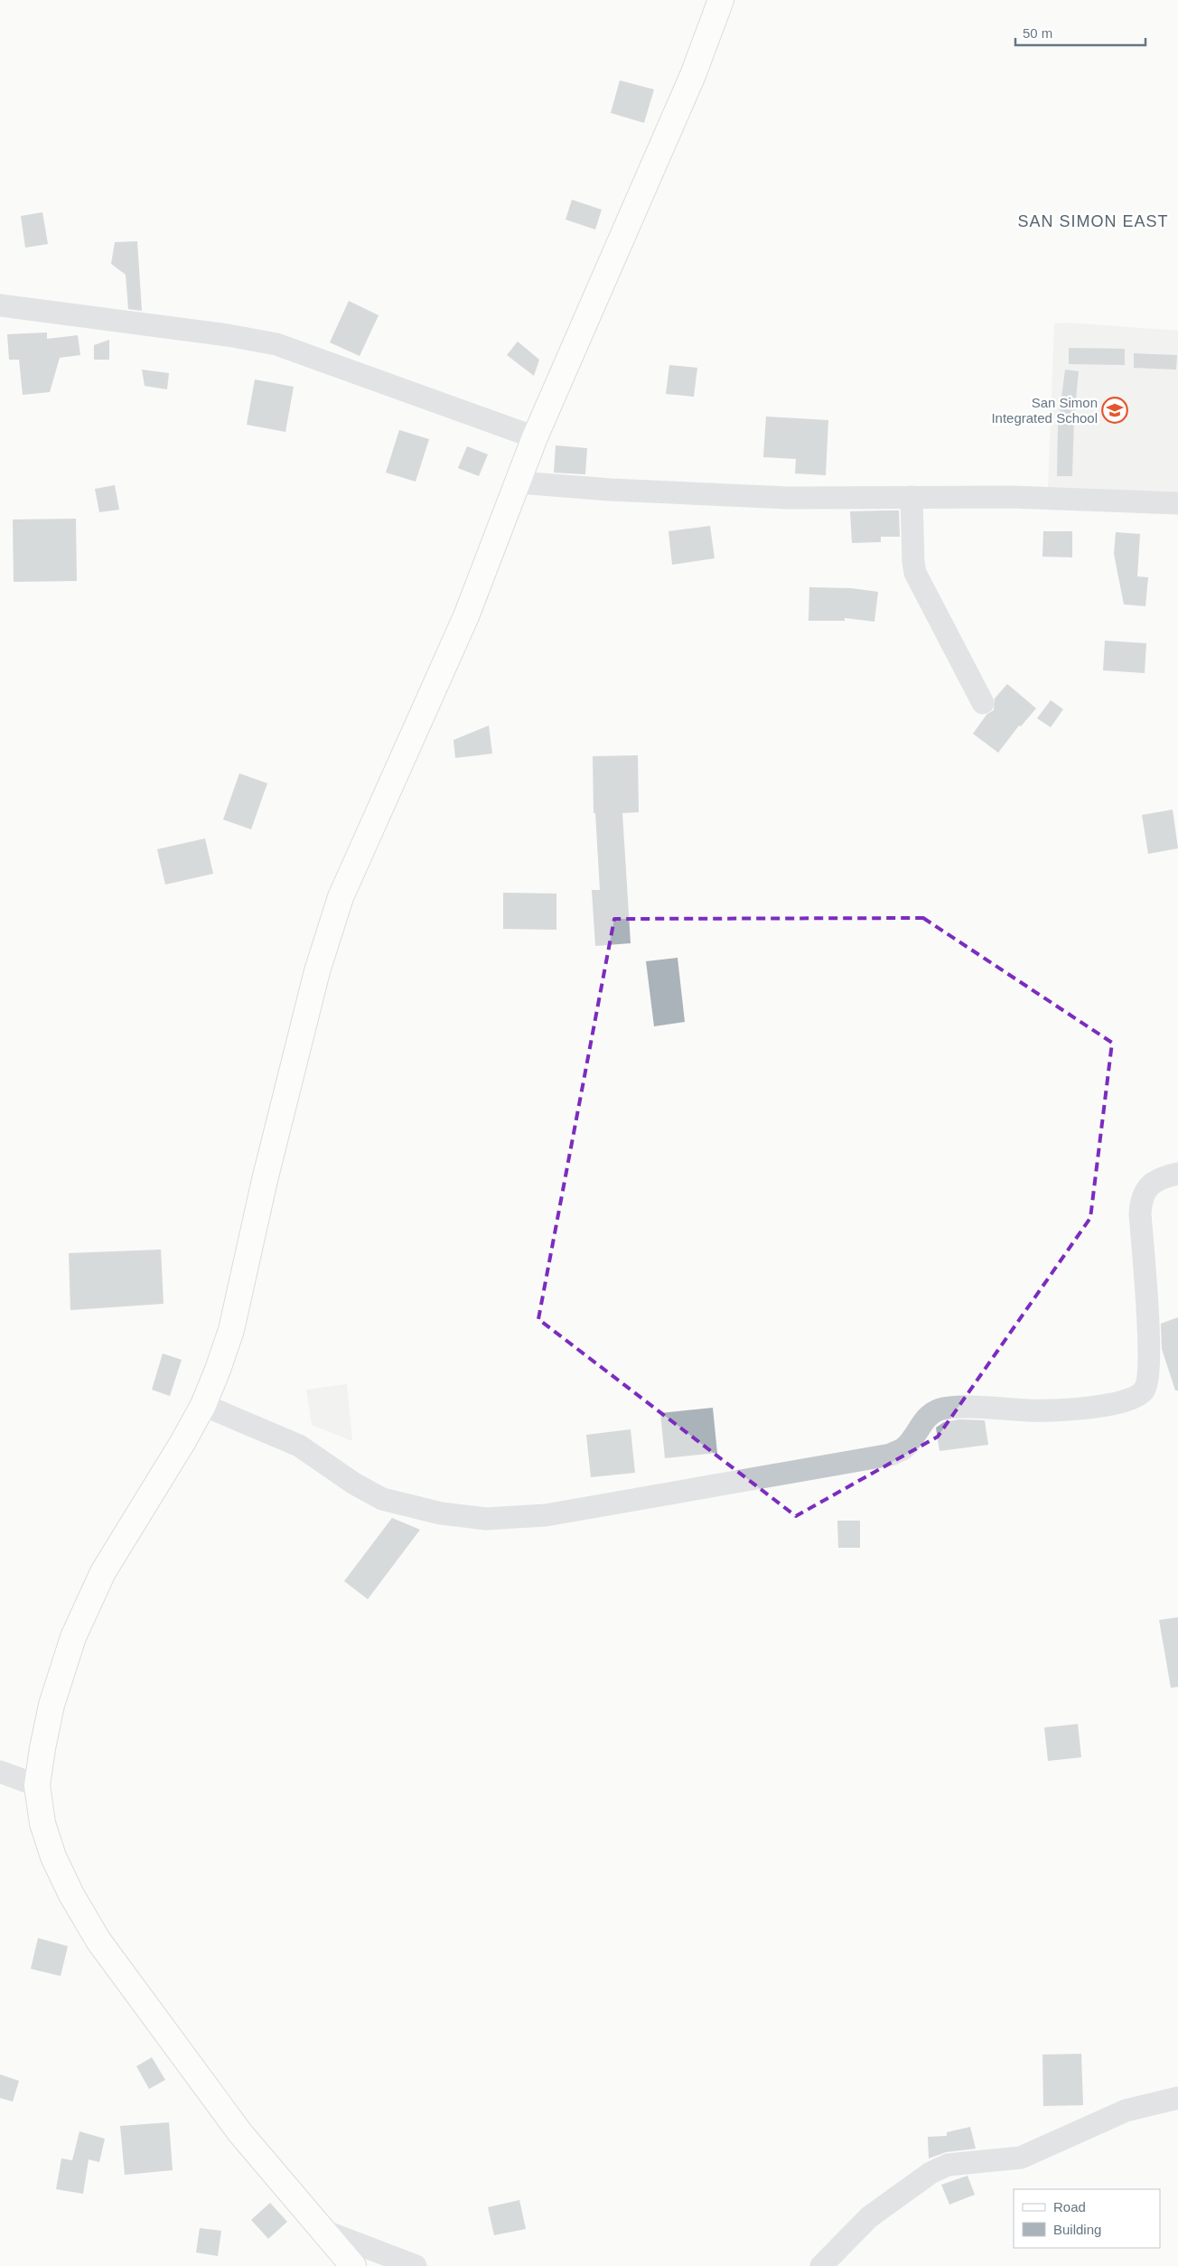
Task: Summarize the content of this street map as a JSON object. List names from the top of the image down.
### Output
{
  "districts": ["SAN SIMON EAST"],
  "places": {
    "school or university": ["San Simon Integrated School"]
  },
  "legend": ["Road", "Building"],
  "scale_bar": "50 m"
}
